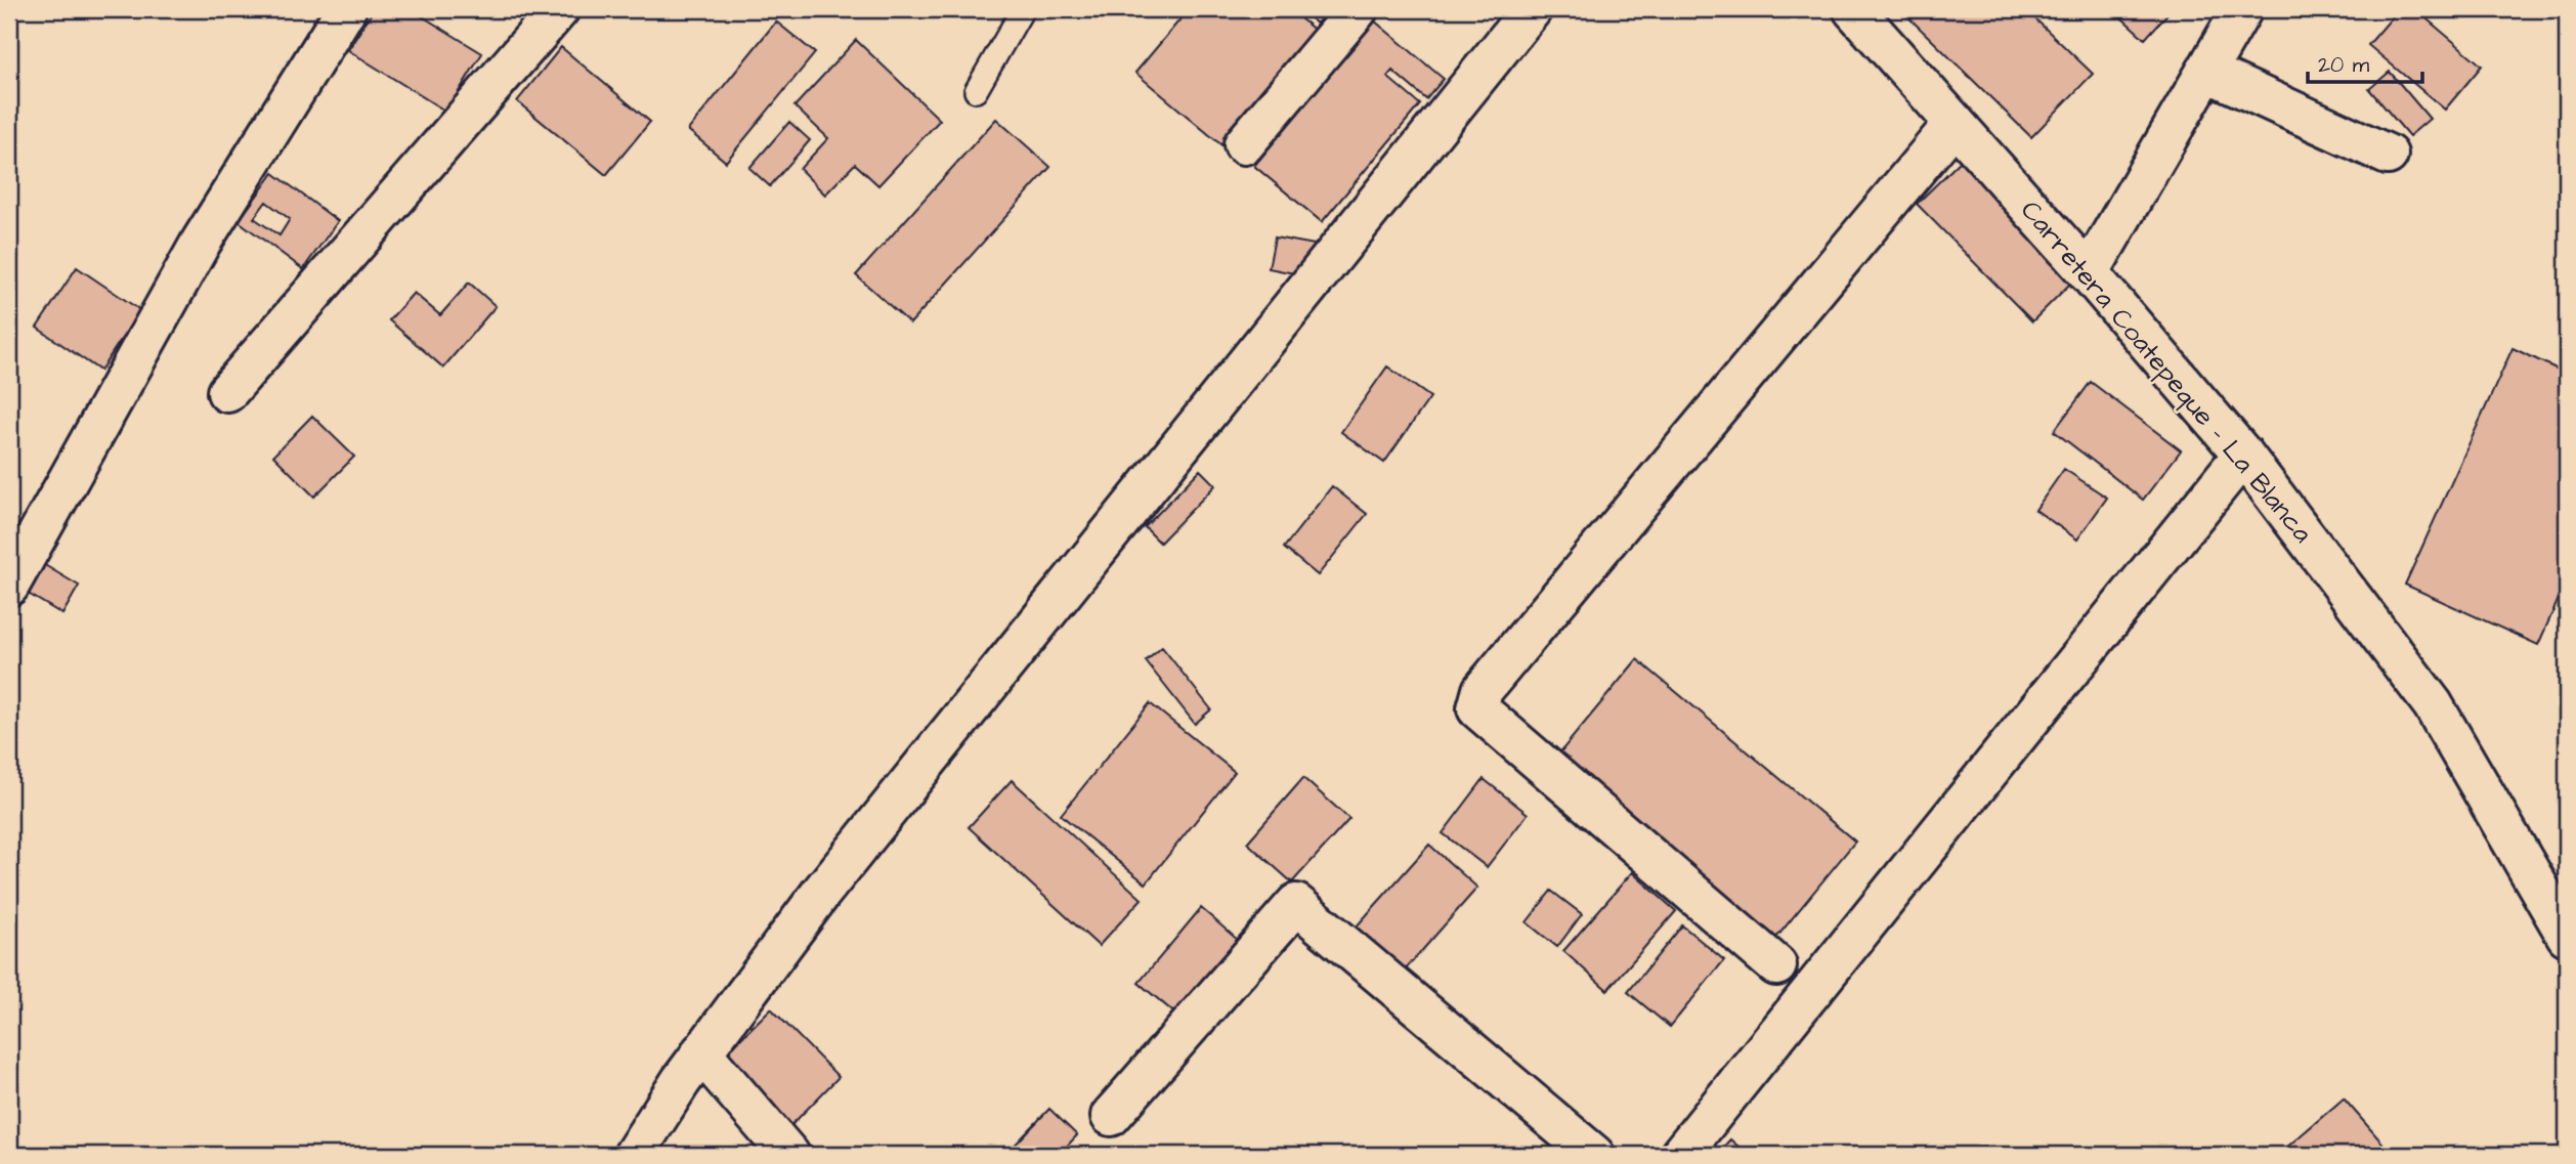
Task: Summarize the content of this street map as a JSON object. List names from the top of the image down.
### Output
{
  "streets": {
    "street": ["Carretera Coatepeque - La Blanca"]
  },
  "scale_bar": "20 m"
}
